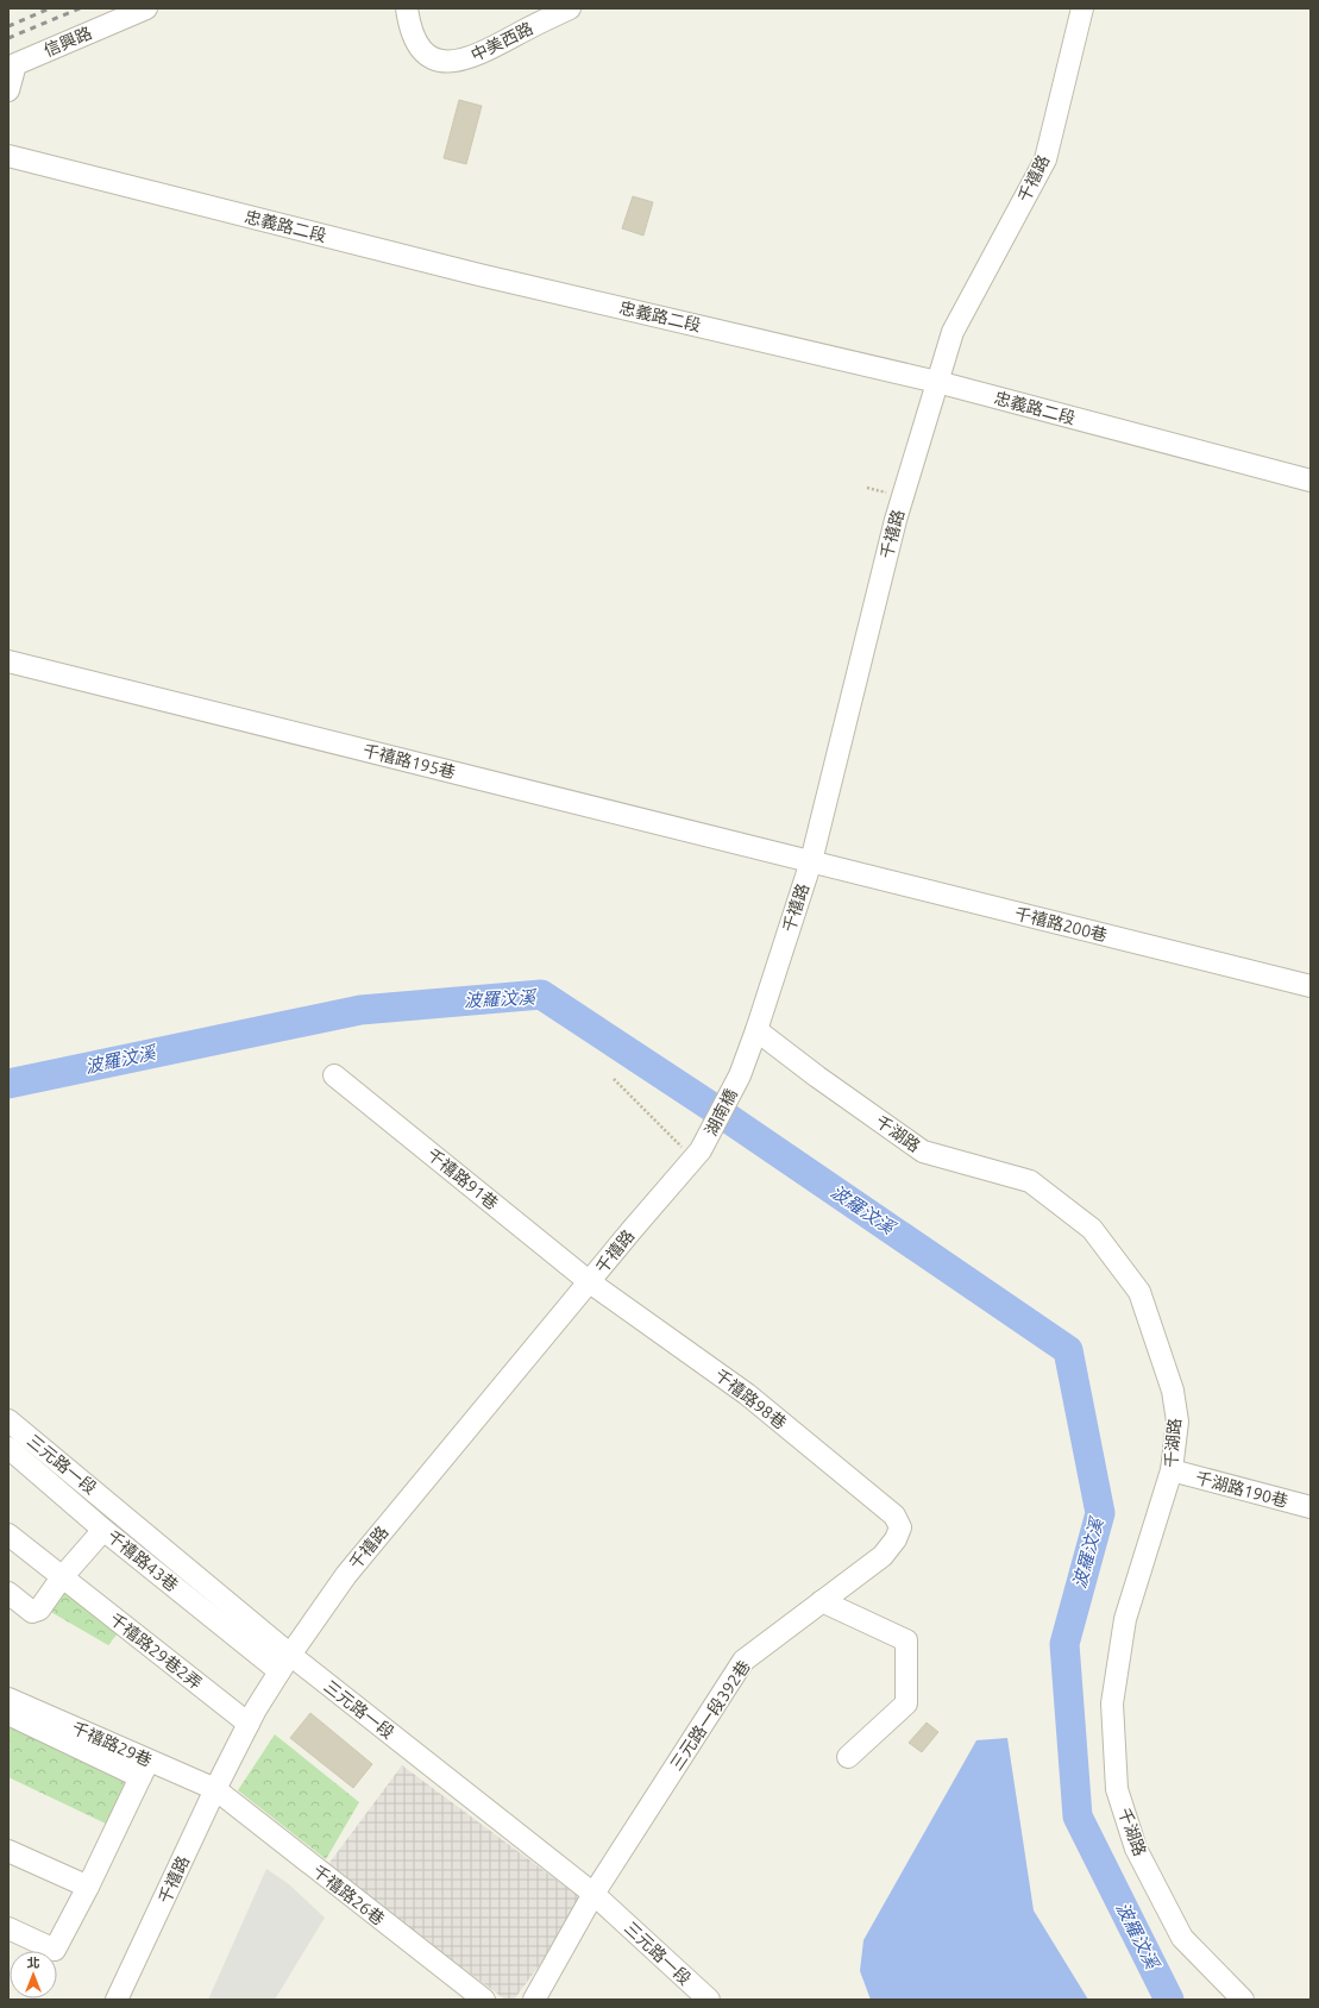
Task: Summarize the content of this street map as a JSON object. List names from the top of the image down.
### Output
{
  "streets": {
    "street": [
      "信興路",
      "中美西路",
      "千禧路",
      "忠義路二段",
      "千禧路195巷",
      "千禧路200巷",
      "湖南橋",
      "千湖路",
      "千禧路91巷",
      "千禧路98巷",
      "三元路一段",
      "千湖路190巷",
      "千禧路43巷",
      "千禧路29巷2弄",
      "三元路一段392巷",
      "千禧路29巷",
      "千禧路26巷"
    ]
  },
  "crossings": [
    ["千禧路", "忠義路二段"],
    ["千禧路", "千禧路195巷"],
    ["千禧路", "千禧路200巷"],
    ["千禧路", "湖南橋"],
    ["千禧路", "千湖路"],
    ["千禧路", "千禧路91巷"],
    ["千禧路", "千禧路98巷"],
    ["千禧路", "三元路一段"],
    ["千禧路", "千禧路43巷"],
    ["千禧路", "千禧路29巷2弄"],
    ["千禧路", "千禧路29巷"],
    ["千禧路", "千禧路26巷"],
    ["千禧路195巷", "千禧路200巷"],
    ["千湖路", "千湖路190巷"],
    ["千禧路91巷", "千禧路98巷"],
    ["千禧路98巷", "三元路一段392巷"],
    ["三元路一段", "千禧路43巷"],
    ["三元路一段", "三元路一段392巷"],
    ["千禧路29巷", "千禧路26巷"]
  ],
  "water": ["波羅汶溪"],
  "north": "top"
}
